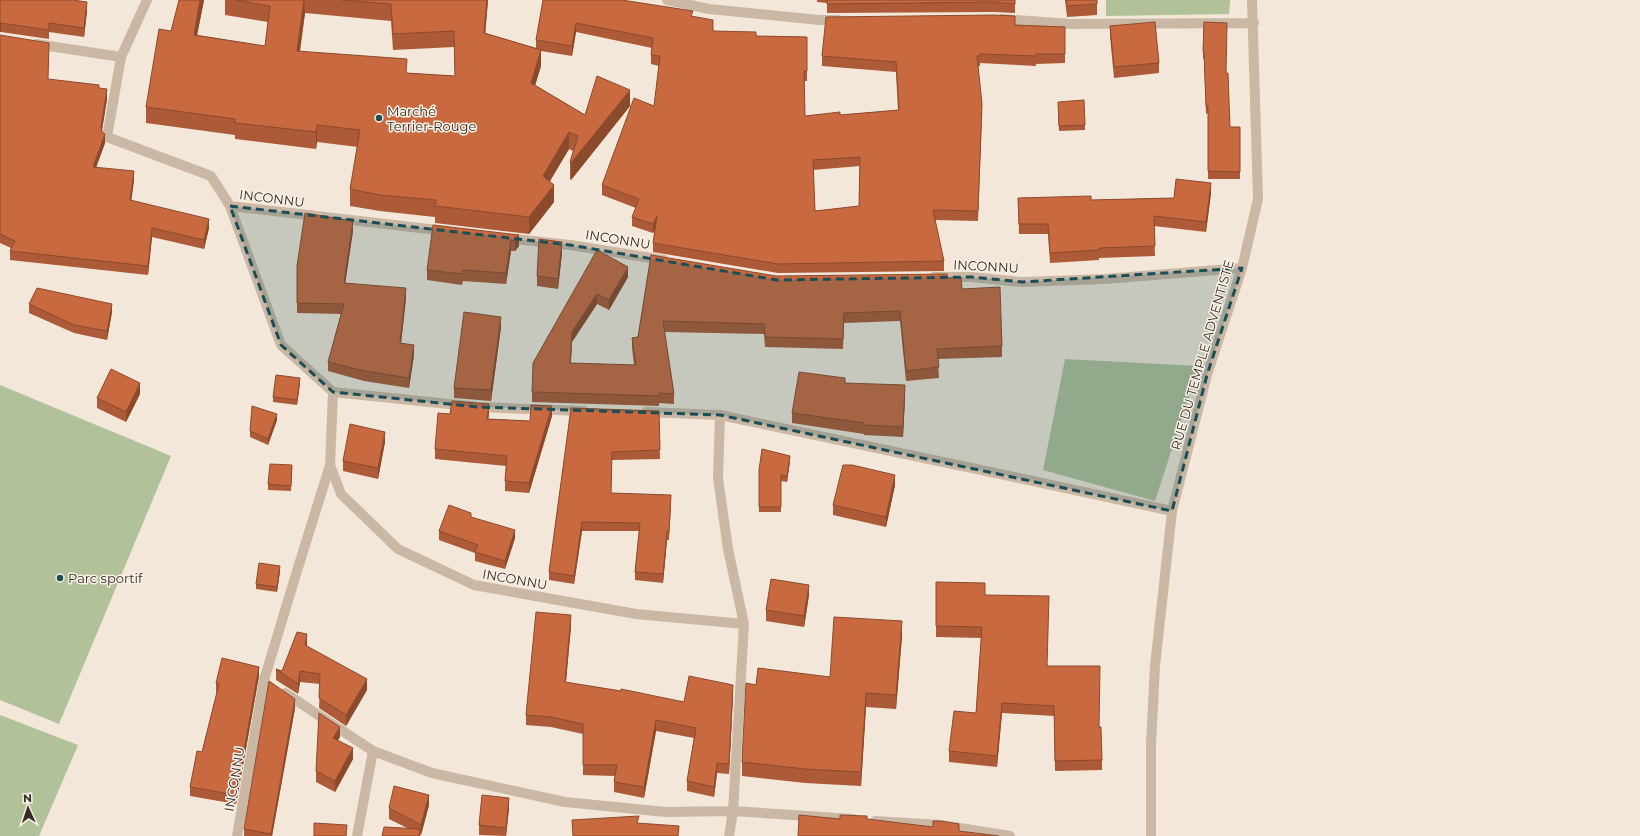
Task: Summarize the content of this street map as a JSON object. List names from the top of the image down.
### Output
{
  "streets": {
    "street": ["INCONNU", "RUE DU TEMPLE ADVENTISTE"]
  },
  "crossings": [
    ["INCONNU", "RUE DU TEMPLE ADVENTISTE"]
  ],
  "places": ["Marché Terrier-Rouge", "Parc sportif"],
  "north": "top"
}
